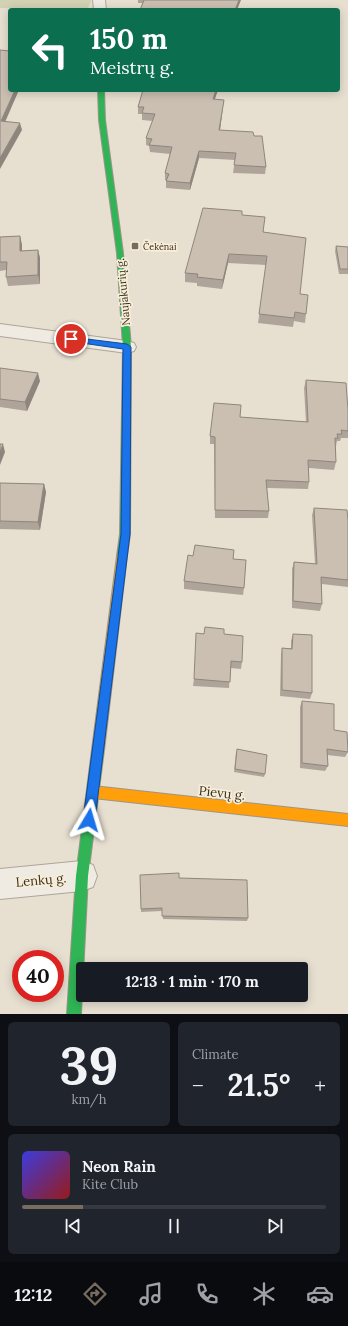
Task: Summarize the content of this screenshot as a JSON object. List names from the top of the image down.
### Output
{
  "streets": {
    "street": ["Naujakurių g.", "Pievų g.", "Lenkų g."]
  },
  "crossings": [
    ["Naujakurių g.", "Pievų g."],
    ["Naujakurių g.", "Lenkų g."]
  ],
  "places": {
    "transit": ["Čekėnai"]
  },
  "page": {
    "turn": ["150 m", "Meistrų g."],
    "limit": "40",
    "trip": "12:13 · 1 min · 170 m",
    "tile": [
      ["39", "km/h"],
      "Climate"
    ],
    "heat": ["−", "21.5°", "+"],
    "song": ["Neon Rain", "Kite Club"],
    "tabs": "12:12"
  }
}
